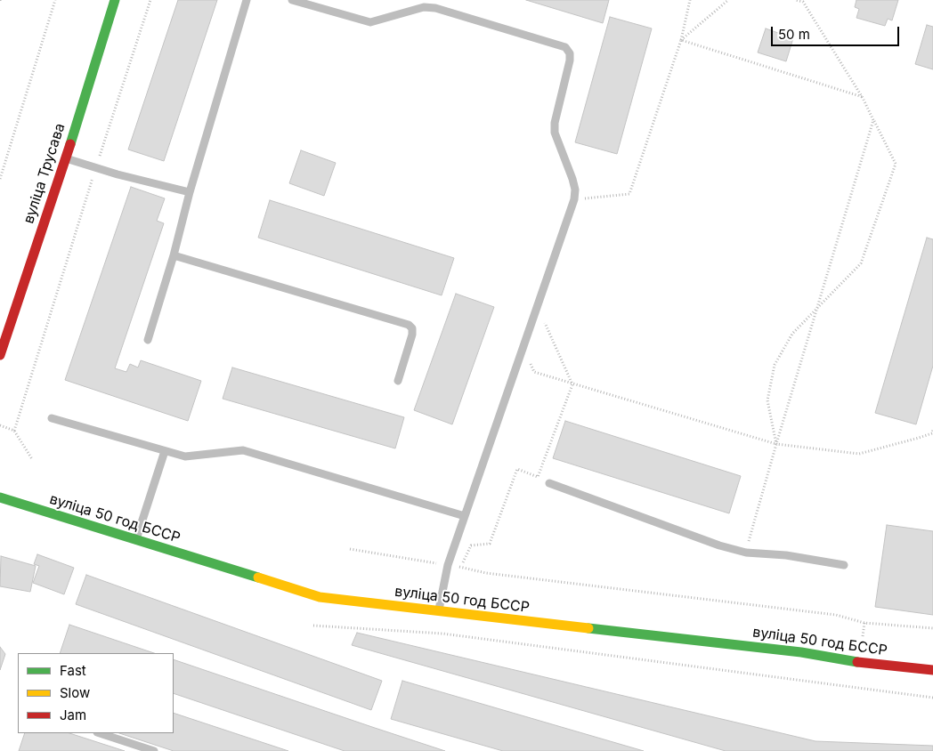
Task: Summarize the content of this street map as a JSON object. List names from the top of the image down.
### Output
{
  "streets": {
    "street": ["вуліца Трусава", "вуліца 50 год БССР"]
  },
  "legend": ["Fast", "Slow", "Jam"],
  "scale_bar": "50 m"
}
